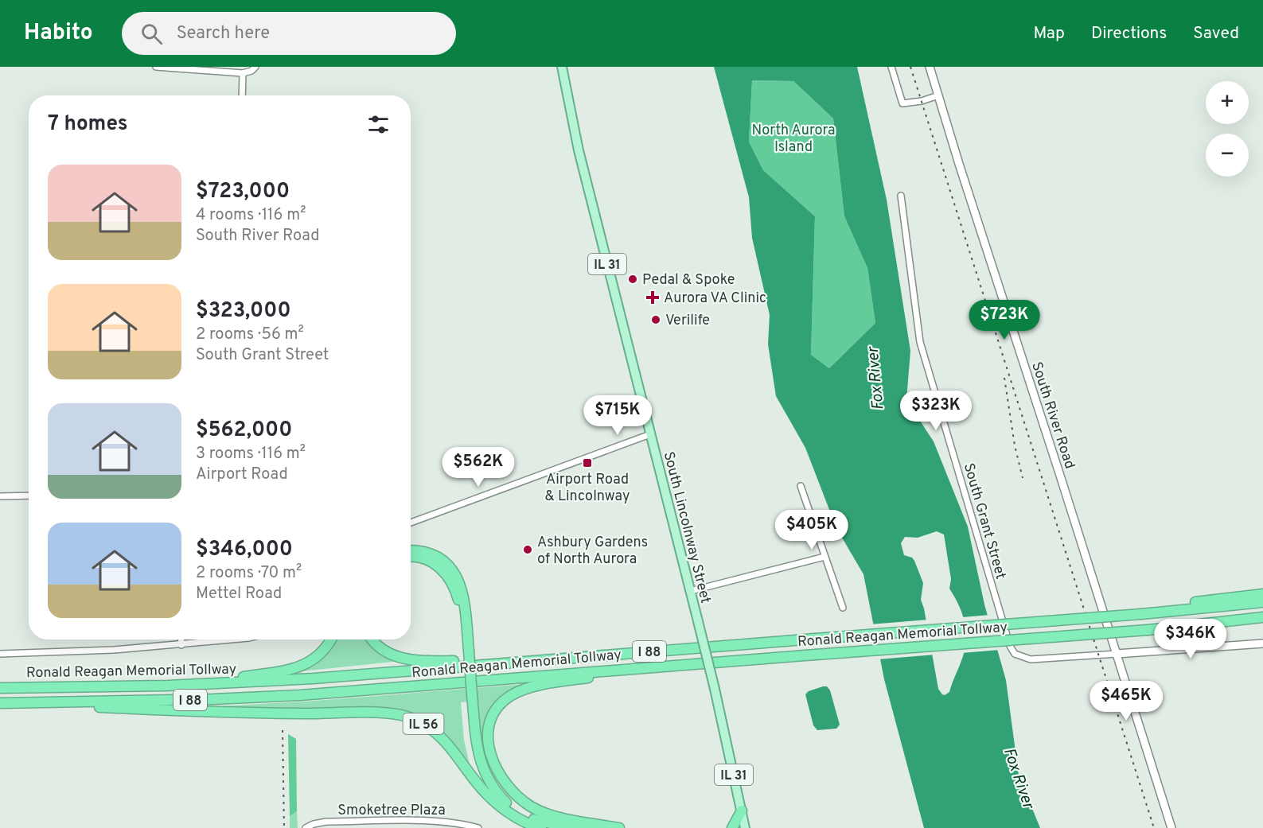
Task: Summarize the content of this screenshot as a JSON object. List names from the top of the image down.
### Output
{
  "streets": {
    "highway": ["Ronald Reagan Memorial Tollway", "I 88", "IL 56"],
    "main road": ["IL 31", "South River Road", "South Lincolnway Street"],
    "street": ["South Grant Street", "Smoketree Plaza"]
  },
  "crossings": [
    ["South River Road", "South Grant Street"],
    ["Ronald Reagan Memorial Tollway", "I 88"],
    ["Ronald Reagan Memorial Tollway", "IL 56"]
  ],
  "water": ["Fox River"],
  "parks": ["North Aurora Island"],
  "places": {
    "other": ["Pedal & Spoke", "Verilife", "Ashbury Gardens of North Aurora"],
    "health": ["Aurora VA Clinic"],
    "transit": ["Airport Road & Lincolnway"]
  },
  "page": {
    "header": "Habito",
    "search": "Search here",
    "nav": ["Map", "Directions", "Saved"],
    "map_buttons": ["+", "−"],
    "heading": "7 homes",
    "list": [
      {
        "name": "$723,000",
        "note": "4 rooms · 116 m² · South River Road"
      },
      {
        "name": "$323,000",
        "note": "2 rooms · 56 m² · South Grant Street"
      },
      {
        "name": "$562,000",
        "note": "3 rooms · 116 m² · Airport Road"
      },
      {
        "name": "$346,000",
        "note": "2 rooms · 70 m² · Mettel Road"
      }
    ],
    "price": [
      "$723K",
      "$323K",
      "$715K",
      "$562K",
      "$405K",
      "$346K",
      "$465K"
    ]
  }
}
